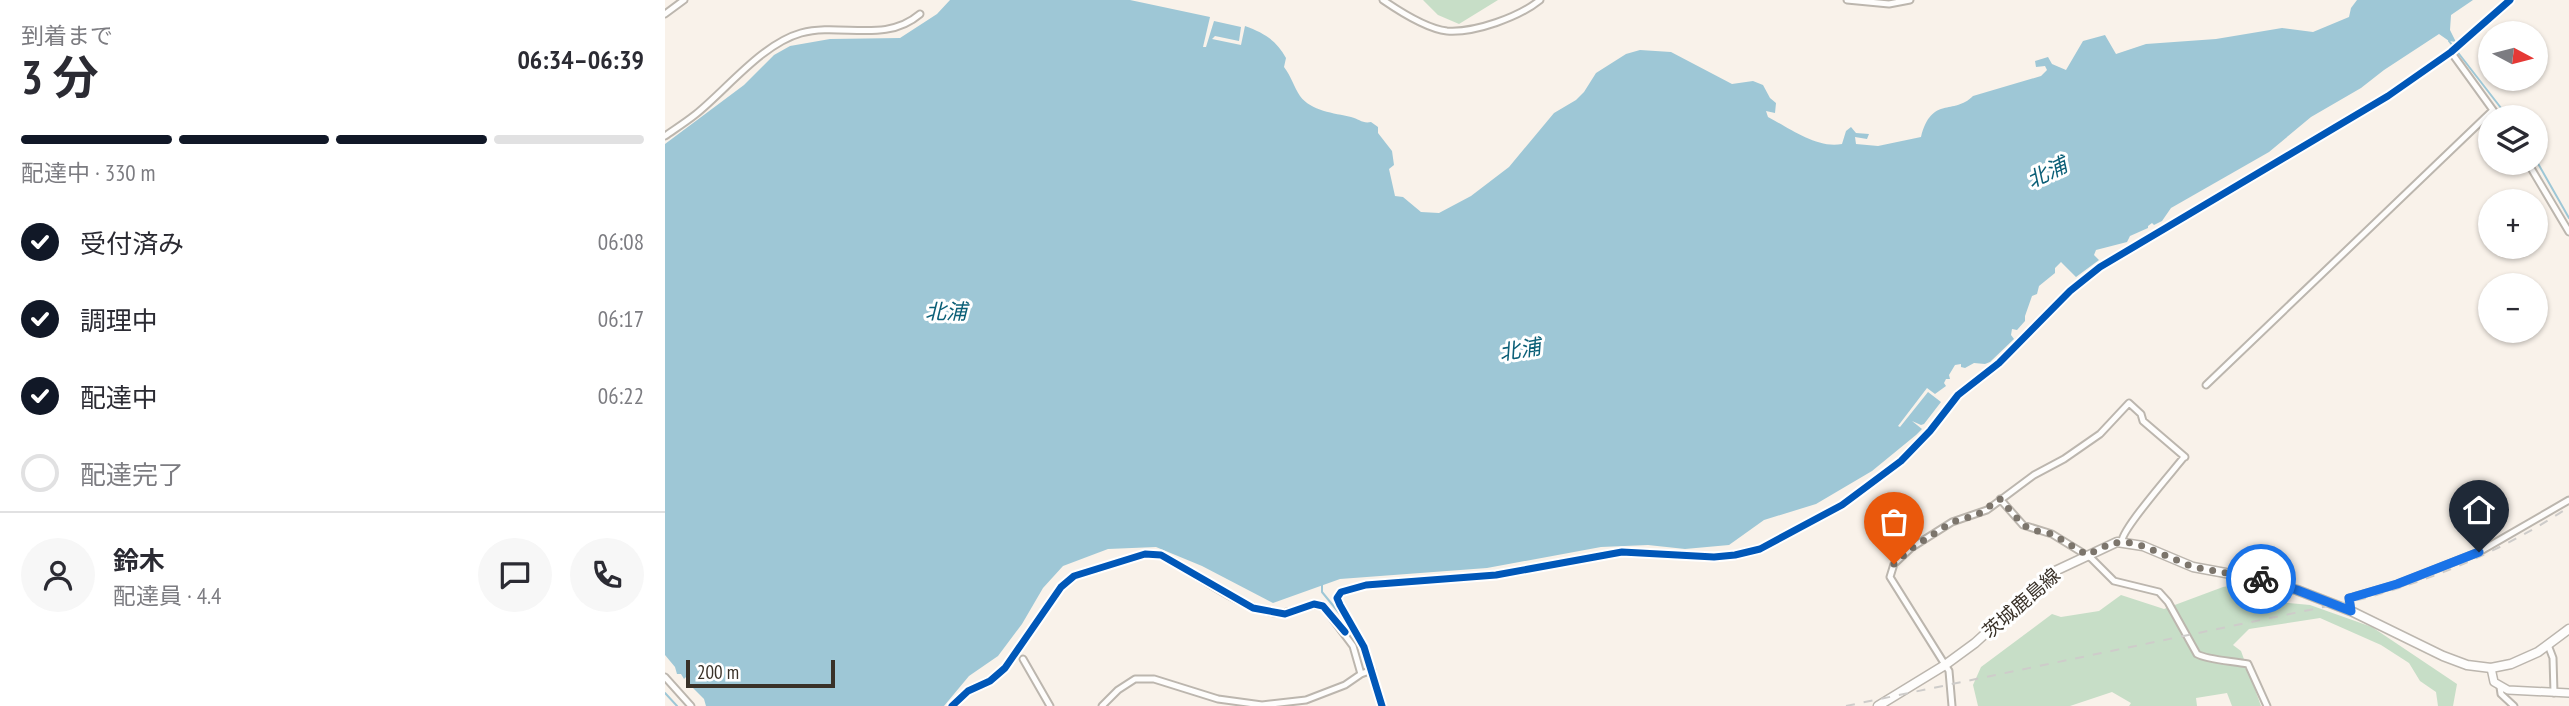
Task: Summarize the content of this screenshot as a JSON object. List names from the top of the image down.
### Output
{
  "streets": {
    "main road": ["茨城鹿島線"]
  },
  "water": ["北浦"],
  "scale_bar": "200 m",
  "north": "right",
  "page": {
    "heading": ["3 分", "到着まで", "06:34–06:39"],
    "panel": ["鈴木", "配達員 · 4.4"],
    "map_buttons": ["+", "−"],
    "bar": "配達中 · 330 m",
    "list": [
      ["受付済み", "06:08"],
      ["調理中", "06:17"],
      ["配達中", "06:22"],
      "配達完了"
    ],
    "scale": "200 m"
  }
}
